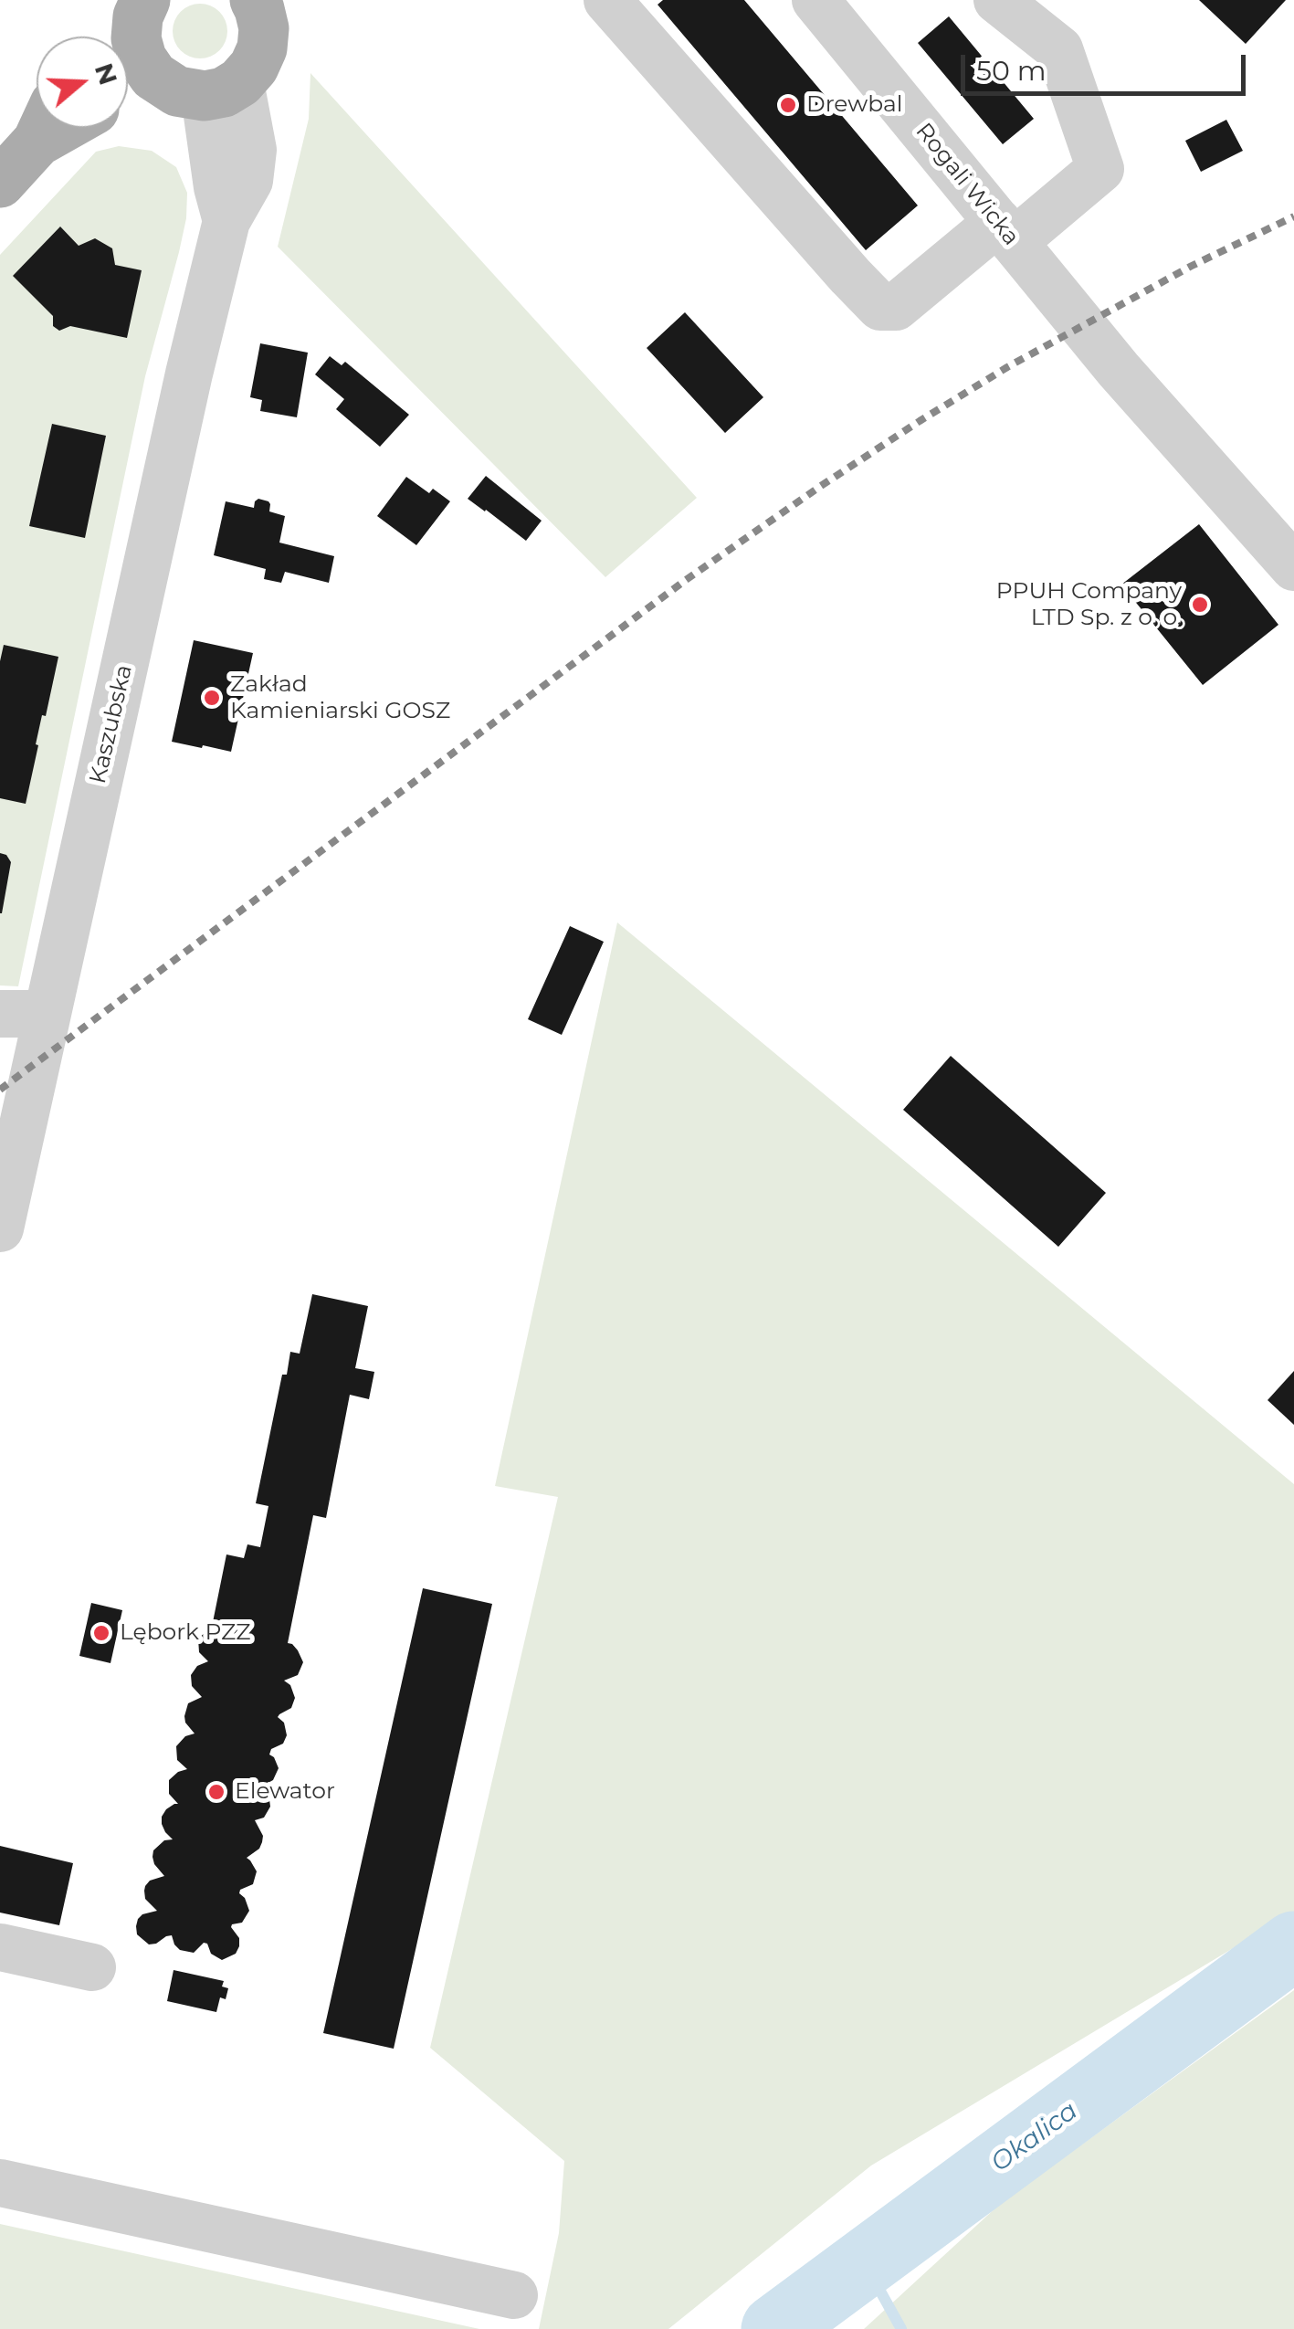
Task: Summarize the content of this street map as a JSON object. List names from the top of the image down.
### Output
{
  "streets": {
    "street": ["Rogali Wicka", "Kaszubska"]
  },
  "water": ["Okalica"],
  "places": [
    "Drewbal",
    "PPUH Company LTD Sp. z o. o.",
    "Zakład Kamieniarski GOSZ",
    "Lębork PZZ",
    "Elewator"
  ],
  "scale_bar": "50 m",
  "north": "right"
}
